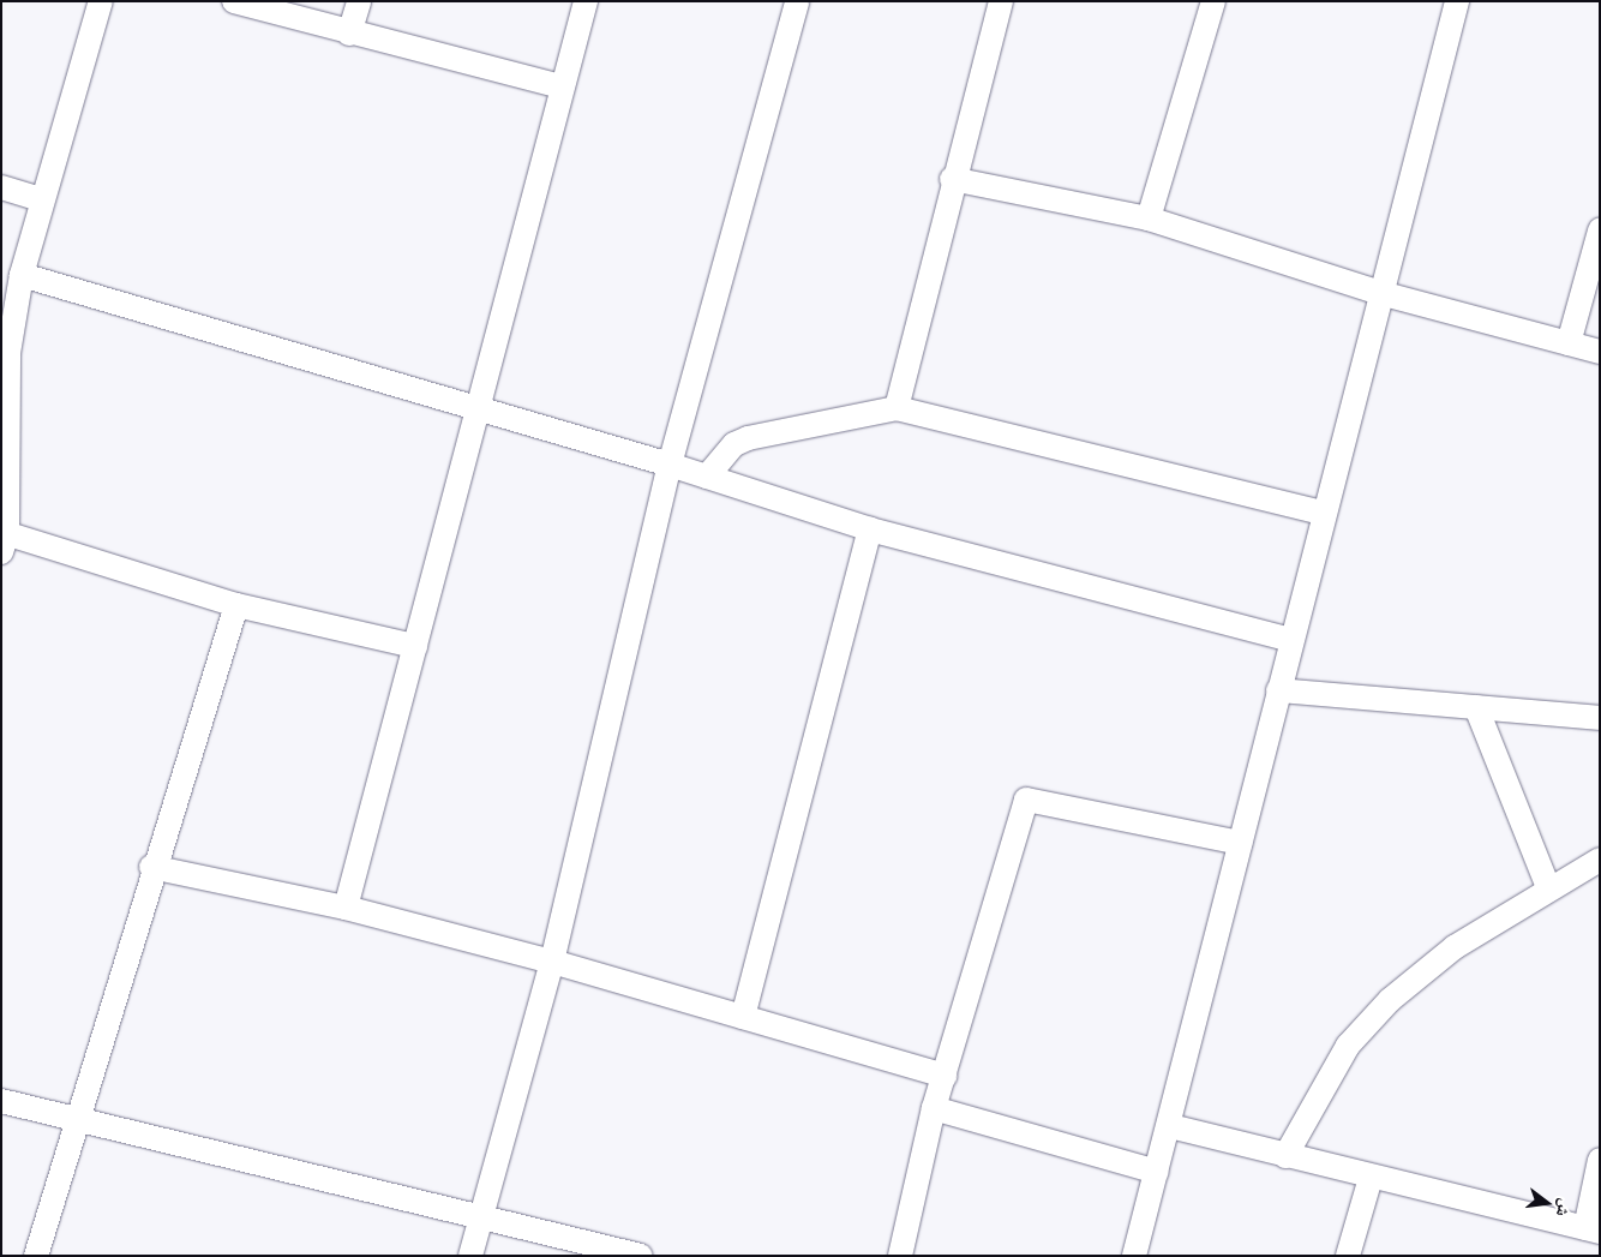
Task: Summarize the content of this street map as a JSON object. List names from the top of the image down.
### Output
{
  "north": "right"
}
